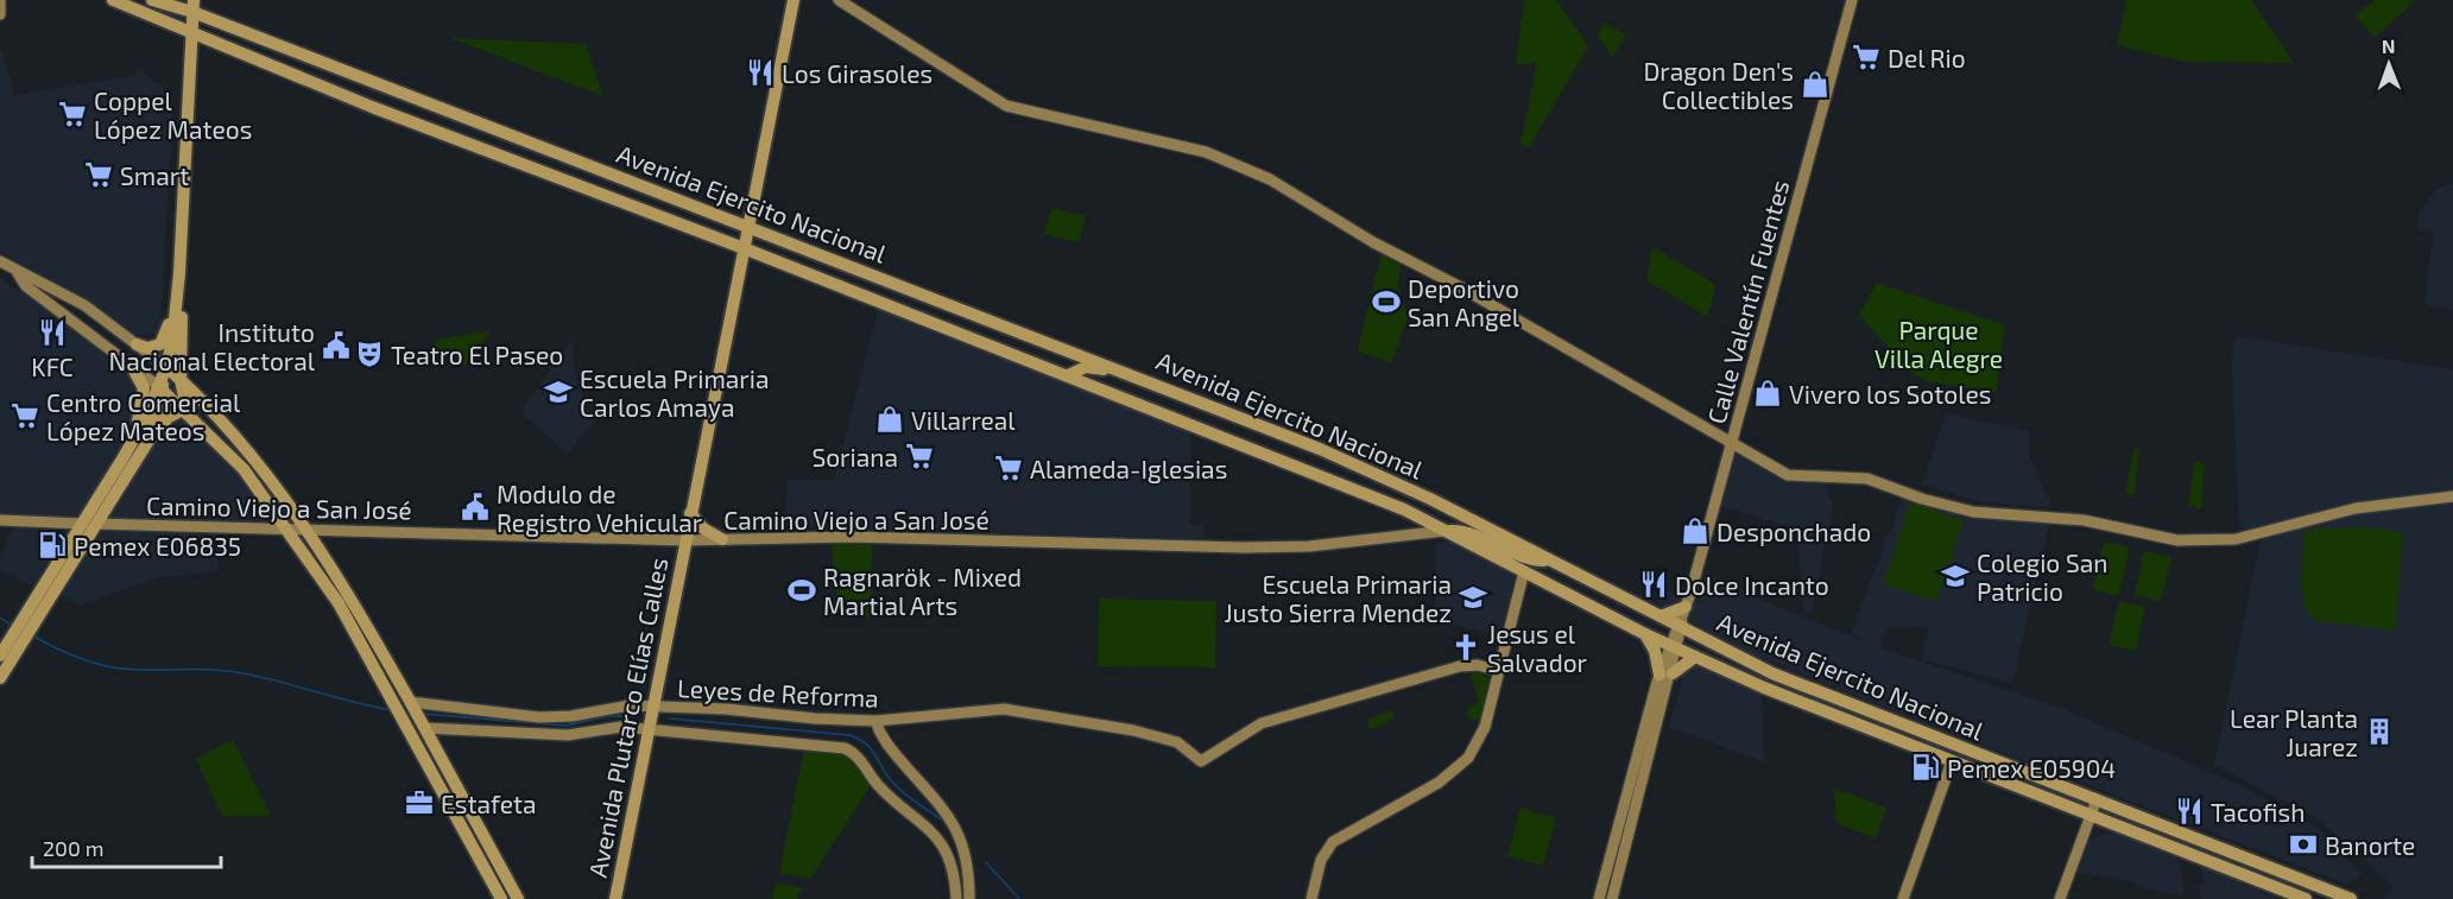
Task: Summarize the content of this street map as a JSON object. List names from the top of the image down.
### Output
{
  "streets": {
    "main road": ["Avenida Ejercito Nacional", "Avenida Plutarco Elías Calles"],
    "street": ["Calle Valentín Fuentes", "Camino Viejo a San José", "Leyes de Reforma"]
  },
  "crossings": [
    ["Avenida Ejercito Nacional", "Calle Valentín Fuentes"],
    ["Avenida Ejercito Nacional", "Camino Viejo a San José"],
    ["Avenida Ejercito Nacional", "Avenida Plutarco Elías Calles"],
    ["Camino Viejo a San José", "Avenida Plutarco Elías Calles"],
    ["Leyes de Reforma", "Avenida Plutarco Elías Calles"]
  ],
  "parks": ["Parque Villa Alegre"],
  "places": {
    "supermarket": [
      "Del Rio",
      "Coppel López Mateos",
      "Smart",
      "Centro Comercial López Mateos",
      "Soriana",
      "Alameda-Iglesias"
    ],
    "restaurant": [
      "Los Girasoles",
      "KFC",
      "Dolce Incanto",
      "Tacofish"
    ],
    "shop": [
      "Dragon Den's Collectibles",
      "Vivero los Sotoles",
      "Villarreal",
      "Desponchado"
    ],
    "sports": ["Deportivo San Angel", "Ragnarök - Mixed Martial Arts"],
    "public building": ["Instituto Nacional Electoral", "Modulo de Registro Vehicular"],
    "theatre": ["Teatro El Paseo"],
    "school or university": ["Escuela Primaria Carlos Amaya", "Colegio San Patricio", "Escuela Primaria Justo Sierra Mendez"],
    "fuel station": ["Pemex E06835", "Pemex E05904"],
    "church": ["Jesus el Salvador"],
    "building": ["Lear Planta Juarez"],
    "office": ["Estafeta"],
    "bank": ["Banorte"]
  },
  "scale_bar": "200 m",
  "north": "top"
}
